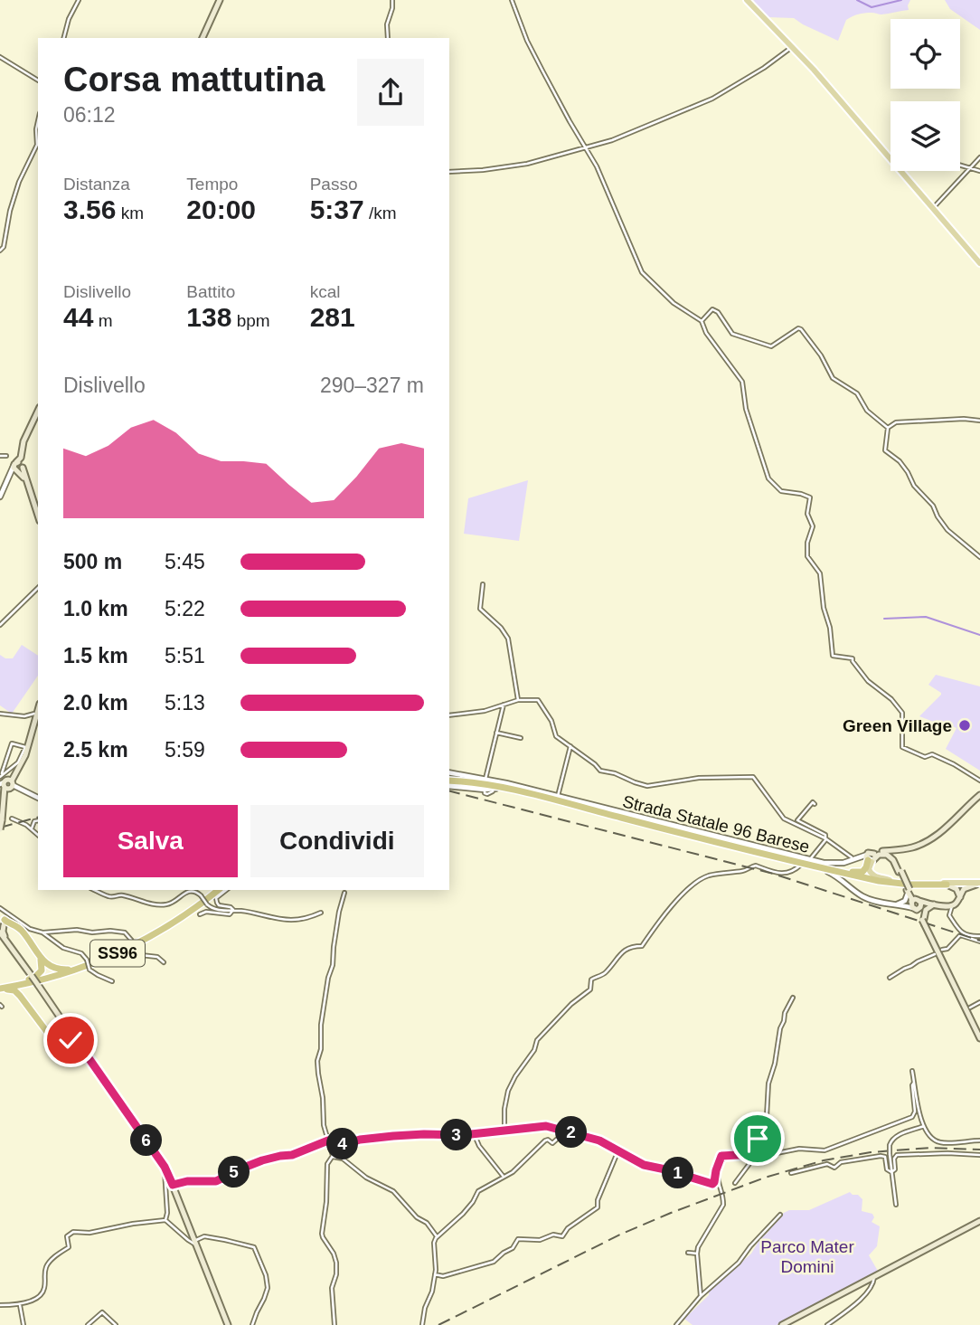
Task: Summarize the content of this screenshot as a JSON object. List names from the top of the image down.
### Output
{
  "streets": {
    "highway": ["Strada Statale 96 Barese", "SS96"]
  },
  "parks": ["Parco Mater Domini"],
  "places": ["Green Village"],
  "page": {
    "heading": ["Corsa mattutina", "06:12"],
    "stats": [
      ["Distanza", "3.56 km"],
      ["Tempo", "20:00"],
      ["Passo", "5:37 /km"],
      ["Dislivello", "44 m"],
      ["Battito", "138 bpm"],
      ["kcal", "281"]
    ],
    "chart": ["Dislivello", "290–327 m"],
    "list": [
      {
        "name": "500 m",
        "note": "5:45"
      },
      {
        "name": "1.0 km",
        "note": "5:22"
      },
      {
        "name": "1.5 km",
        "note": "5:51"
      },
      {
        "name": "2.0 km",
        "note": "5:13"
      },
      {
        "name": "2.5 km",
        "note": "5:59"
      }
    ],
    "buttons": ["Salva", "Condividi"],
    "pins": [
      "2",
      "3",
      "6",
      "4",
      "5",
      "1"
    ]
  }
}
